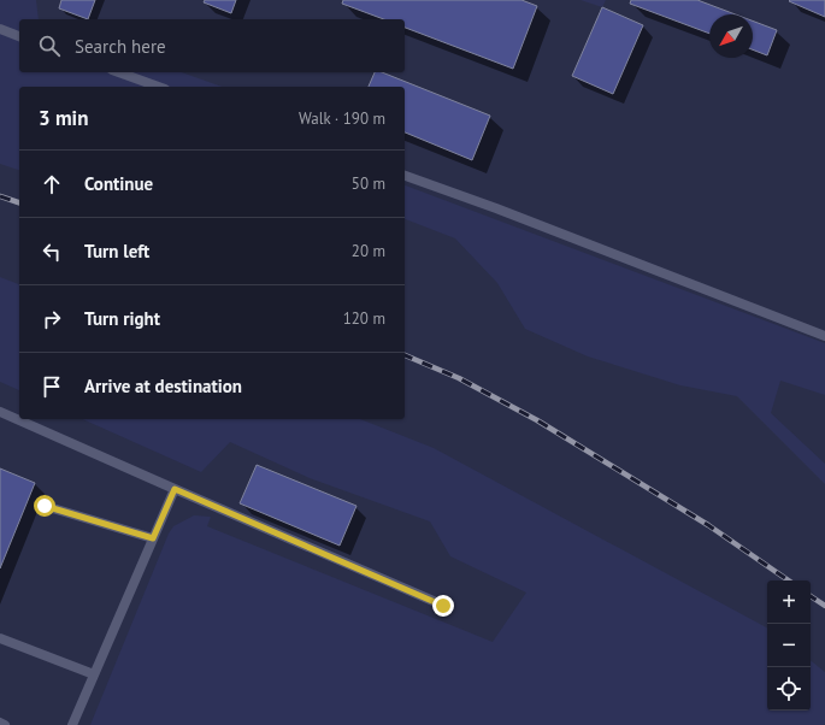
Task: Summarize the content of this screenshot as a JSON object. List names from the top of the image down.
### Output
{
  "north": "bottom left",
  "page": {
    "search": "Search here",
    "heading": ["3 min", "Walk · 190 m"],
    "list": [
      ["Continue", "50 m"],
      ["Turn left", "20 m"],
      ["Turn right", "120 m"],
      "Arrive at destination"
    ],
    "map_buttons": ["+", "−"]
  }
}
